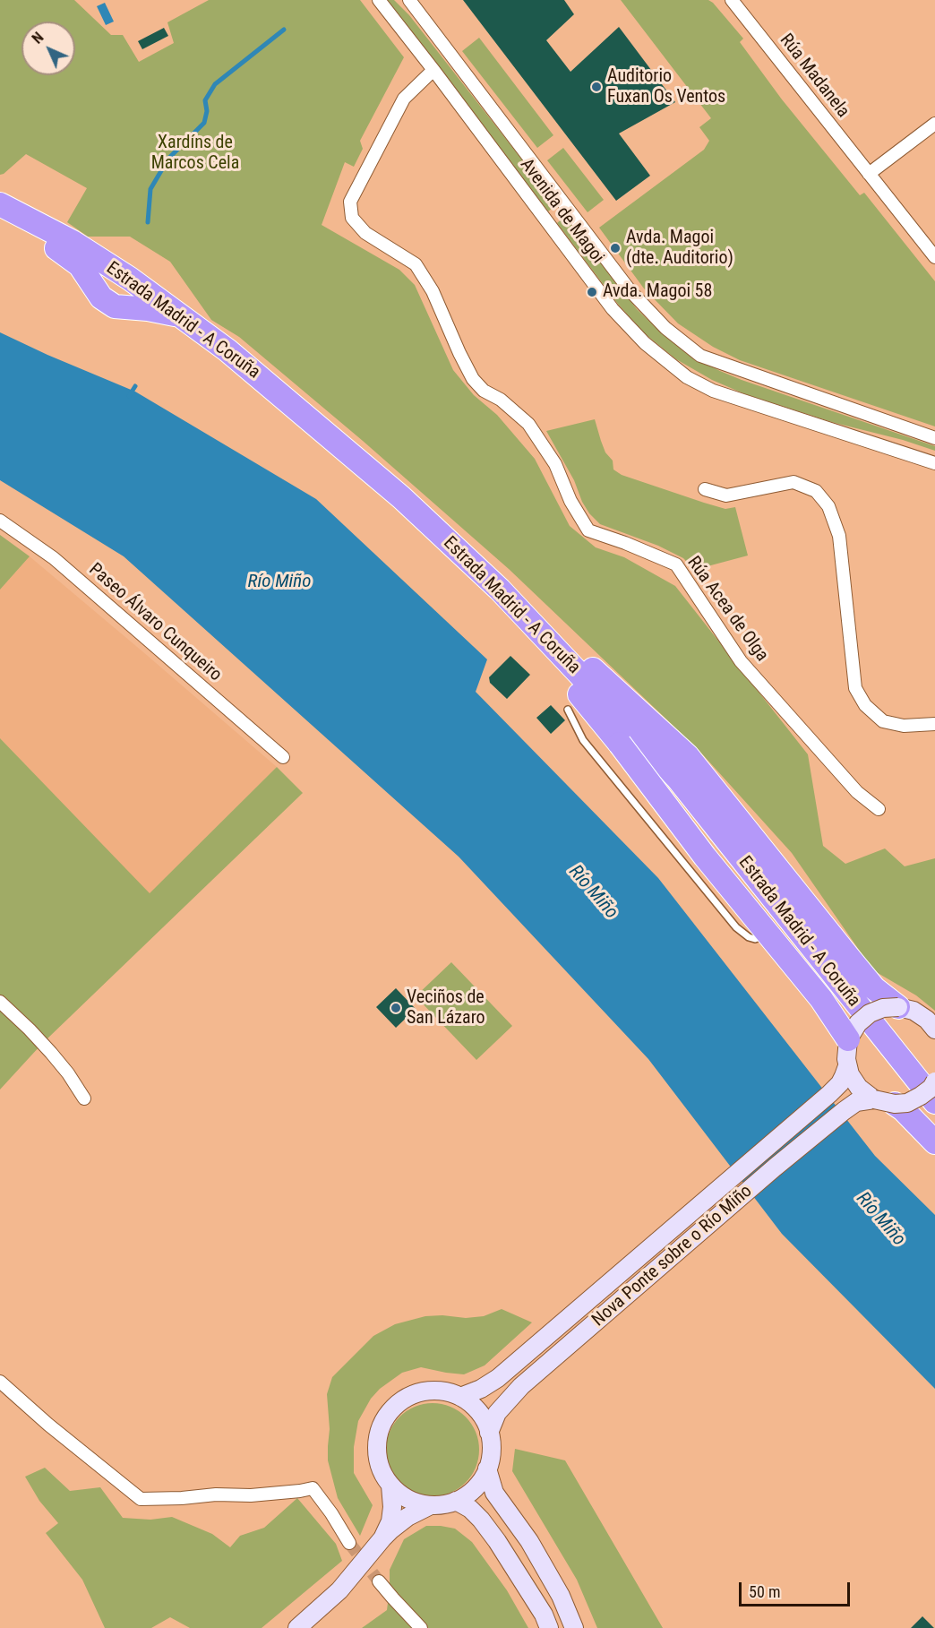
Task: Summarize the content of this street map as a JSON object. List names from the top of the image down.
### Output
{
  "streets": {
    "highway": ["Estrada Madrid - A Coruña"],
    "main road": ["Nova Ponte sobre o Río Miño"],
    "street": [
      "Rúa Madanela",
      "Avenida de Magoi",
      "Rúa Acea de Olga",
      "Paseo Álvaro Cunqueiro"
    ]
  },
  "crossings": [
    ["Avenida de Magoi", "Rúa Acea de Olga"]
  ],
  "water": ["Río Miño"],
  "parks": ["Xardíns de Marcos Cela"],
  "places": [
    "Auditorio Fuxan Os Ventos",
    "Avda. Magoi (dte. Auditorio)",
    "Avda. Magoi 58",
    "Veciños de San Lázaro"
  ],
  "scale_bar": "50 m",
  "north": "top left"
}
